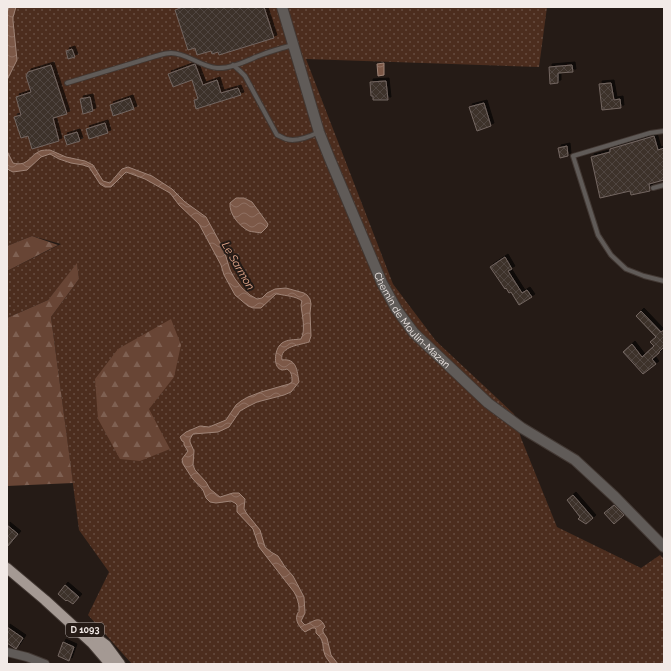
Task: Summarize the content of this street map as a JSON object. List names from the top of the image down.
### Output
{
  "streets": {
    "main road": ["D 1093"],
    "street": ["Chemin de Moulin-Mazan"]
  },
  "water": ["Le Sarmon"]
}
